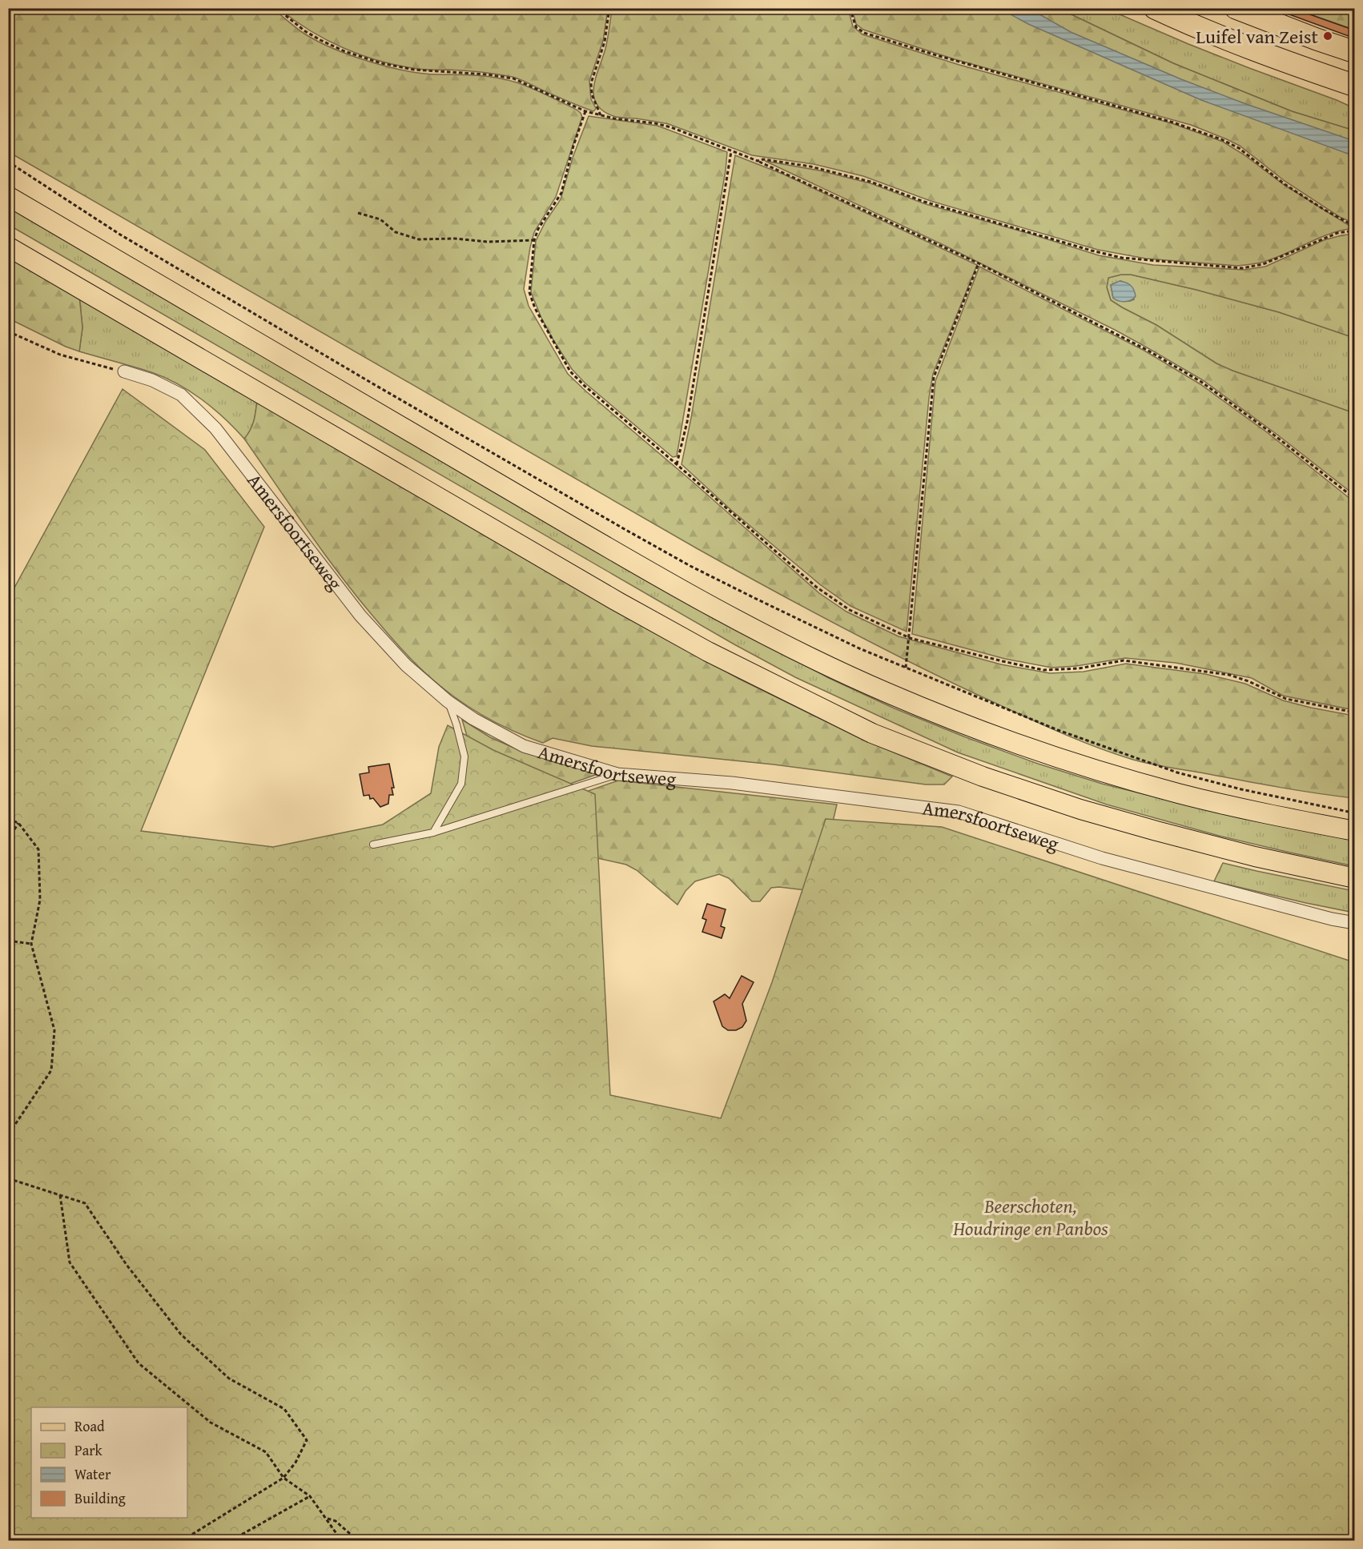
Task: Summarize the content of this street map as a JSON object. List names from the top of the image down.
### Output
{
  "streets": {
    "street": ["Amersfoortseweg"]
  },
  "parks": ["Beerschoten, Houdringe en Panbos"],
  "places": ["Luifel van Zeist"],
  "legend": [
    "Road",
    "Park",
    "Water",
    "Building"
  ]
}
